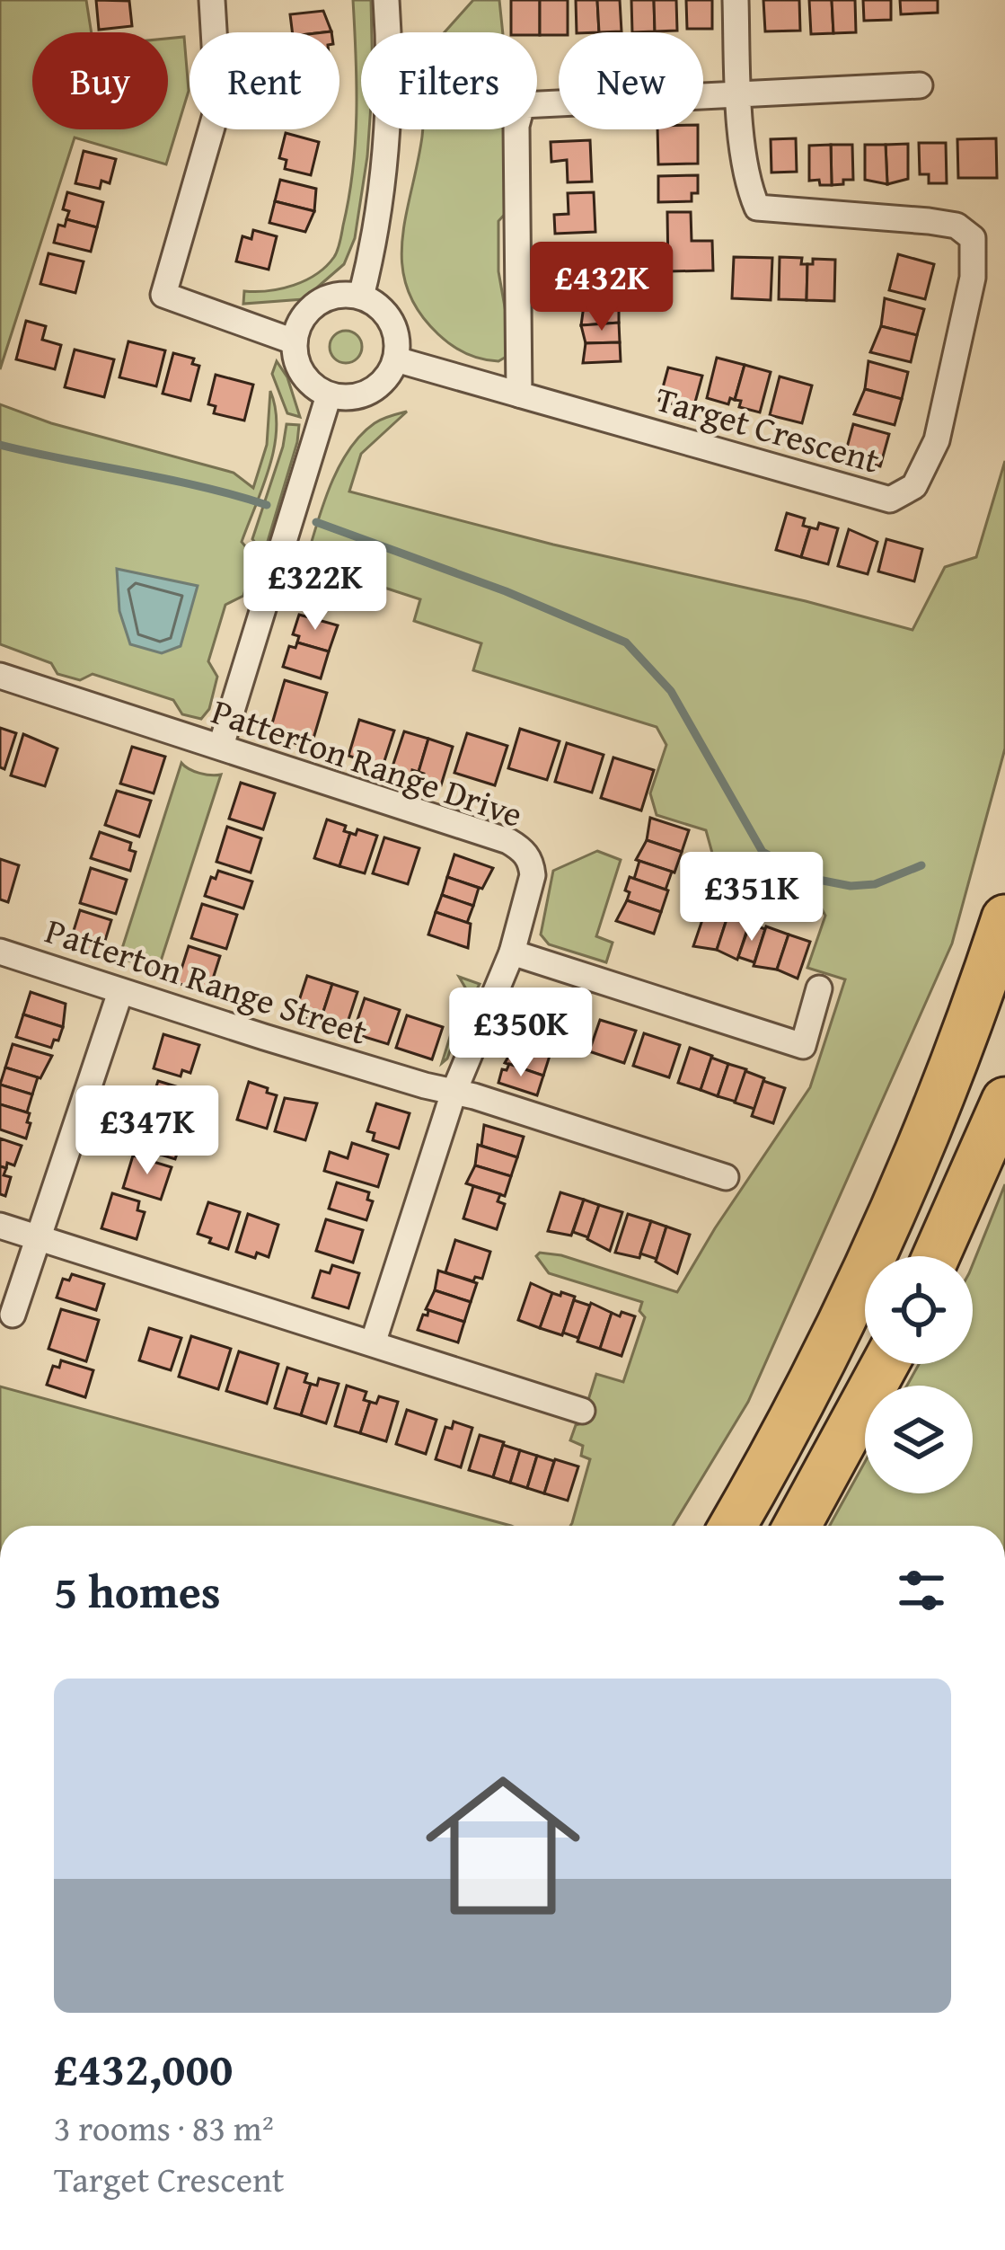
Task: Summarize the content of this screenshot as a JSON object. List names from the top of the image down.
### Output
{
  "streets": {
    "street": ["Target Crescent", "Patterton Range Drive", "Patterton Range Street"]
  },
  "crossings": [
    ["Patterton Range Drive", "Patterton Range Street"]
  ],
  "page": {
    "chip": [
      "Buy",
      "Rent",
      "Filters",
      "New"
    ],
    "price": [
      "£432K",
      "£322K",
      "£351K",
      "£350K",
      "£347K"
    ],
    "heading": "5 homes",
    "list": [
      {
        "name": "£432,000",
        "note": "3 rooms · 83 m² · Target Crescent"
      }
    ]
  }
}
